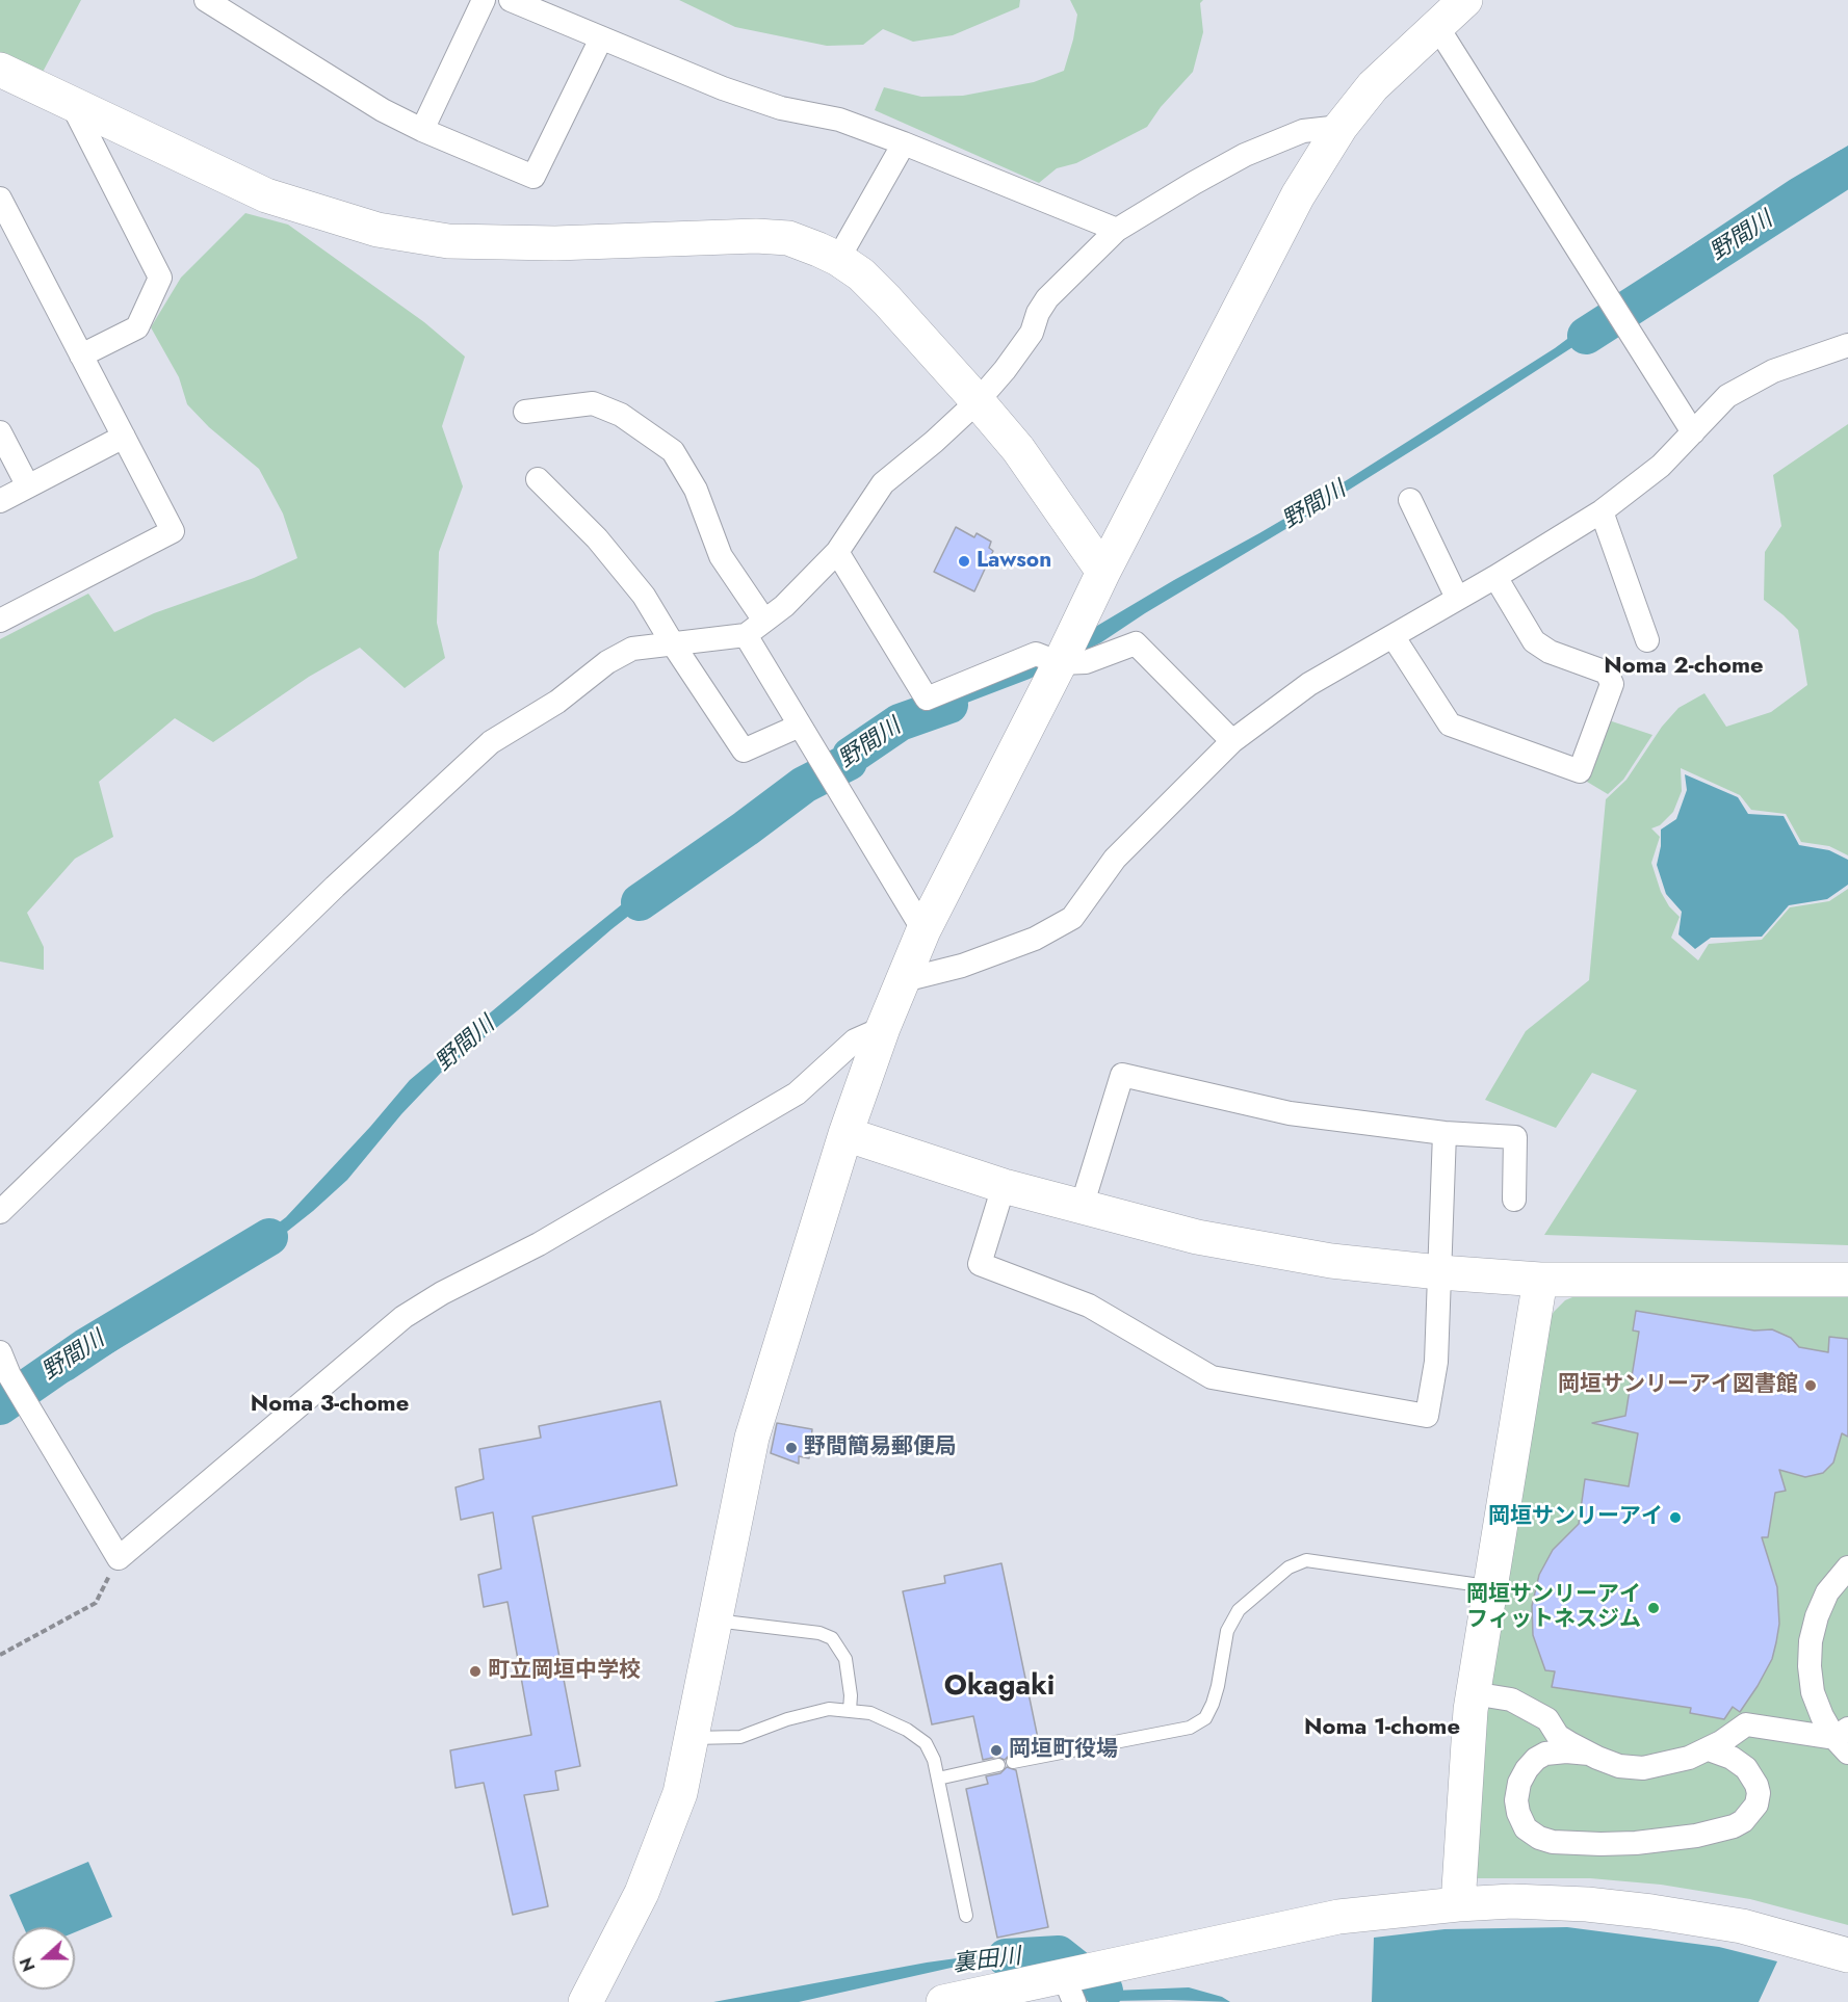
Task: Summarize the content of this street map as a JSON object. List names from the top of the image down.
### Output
{
  "districts": [
    "Noma 2-chome",
    "Noma 3-chome",
    "Okagaki",
    "Noma 1-chome"
  ],
  "water": ["野間川", "裏田川"],
  "places": [
    "Lawson",
    "岡垣サンリーアイ図書館",
    "野間簡易郵便局",
    "岡垣サンリーアイ",
    "岡垣サンリーアイ フィットネスジム",
    "町立岡垣中学校",
    "岡垣町役場"
  ],
  "north": "left"
}
